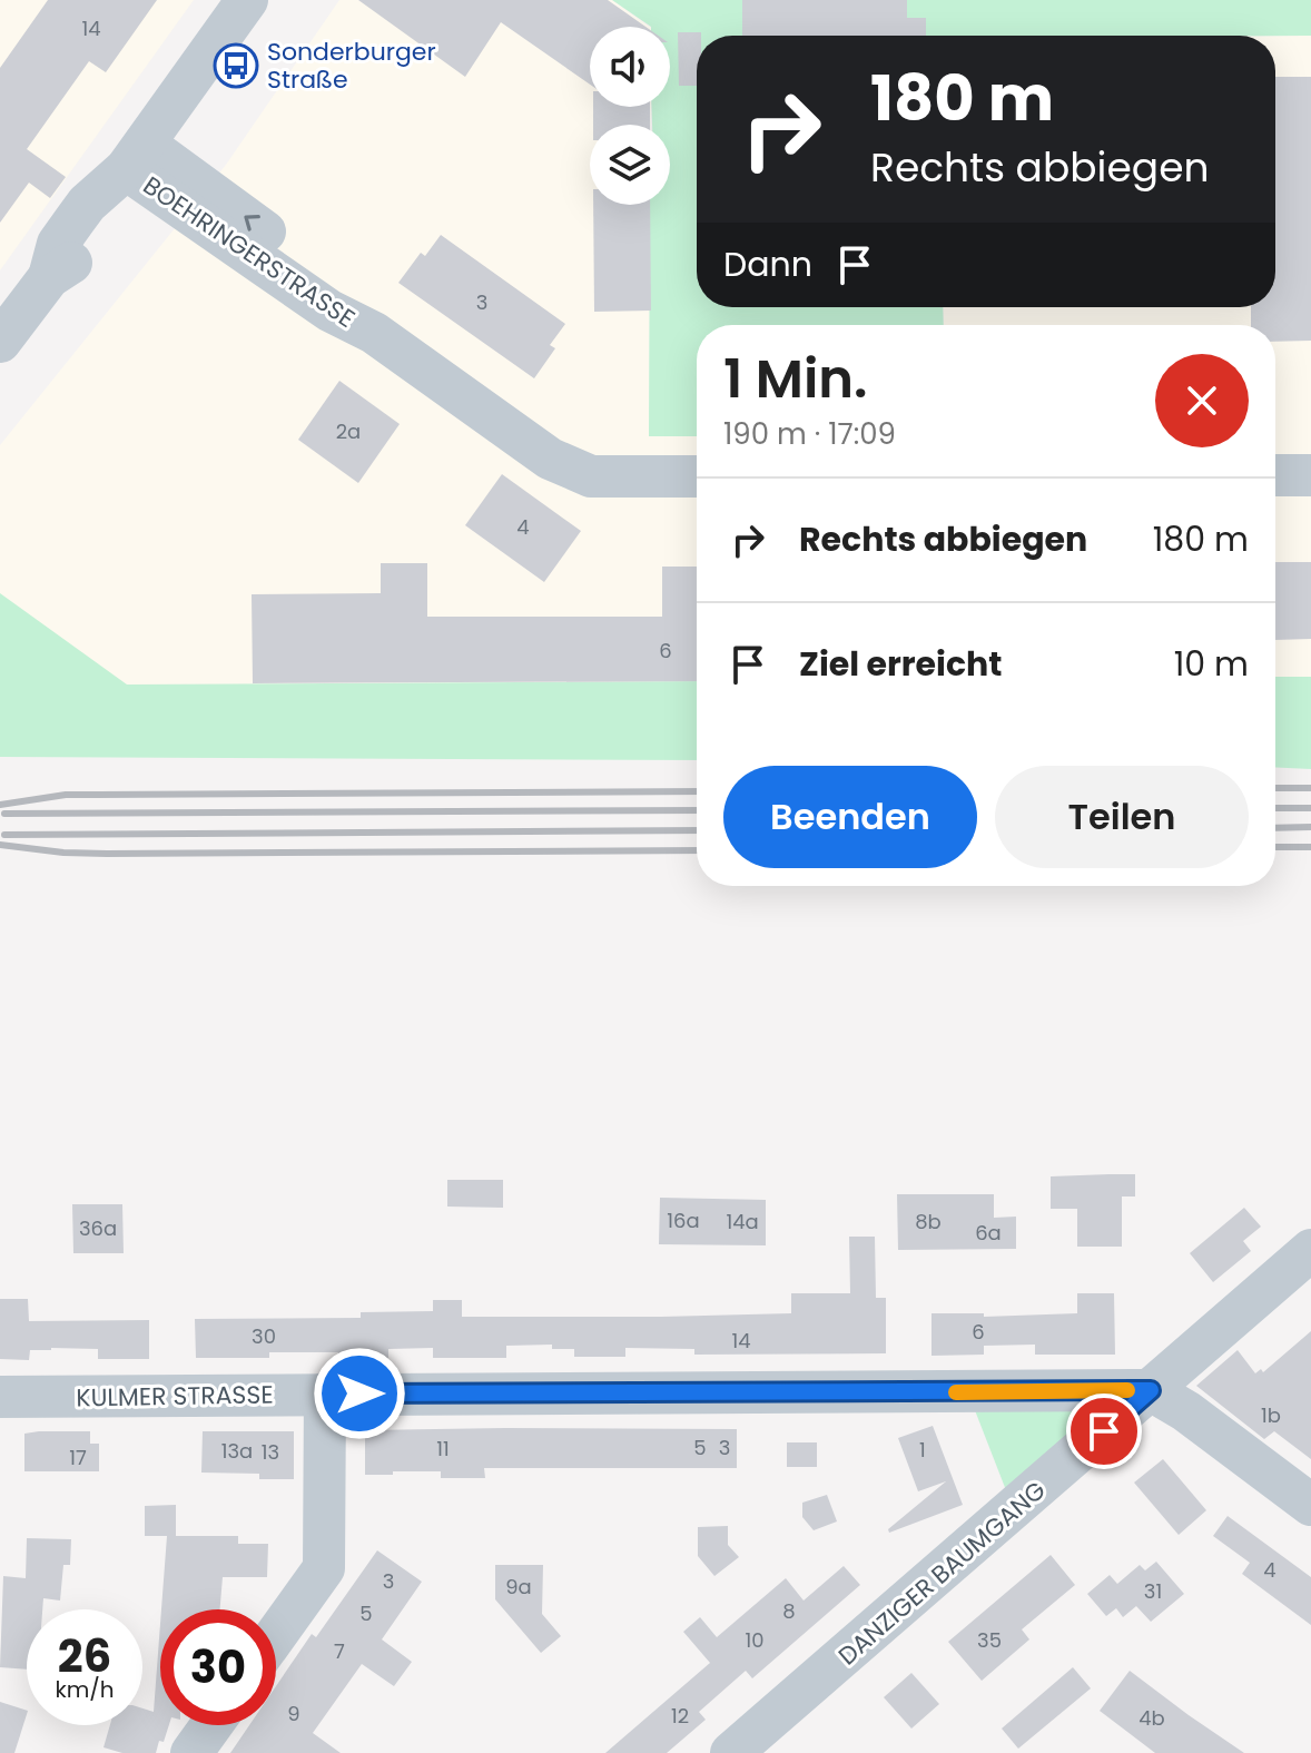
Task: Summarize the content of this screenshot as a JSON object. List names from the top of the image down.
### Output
{
  "streets": {
    "street": ["BOEHRINGERSTRASSE", "KULMER STRASSE", "DANZIGER BAUMGANG"]
  },
  "crossings": [
    ["KULMER STRASSE", "DANZIGER BAUMGANG"]
  ],
  "places": {
    "bus stop": ["Sonderburger Straße"]
  },
  "house_numbers": [
    "14",
    "3",
    "2a",
    "4",
    "6",
    "16a",
    "14a",
    "8b",
    "36a",
    "6a",
    "6",
    "30",
    "14",
    "1b",
    "5",
    "3",
    "11",
    "1",
    "13a",
    "13",
    "17",
    "4",
    "3",
    "9a",
    "31",
    "8",
    "5",
    "10",
    "35",
    "7",
    "9",
    "12",
    "4b"
  ],
  "page": {
    "turn": ["180 m", "Rechts abbiegen"],
    "then": "Dann",
    "heading": ["1 Min.", "190 m · 17:09"],
    "list": [
      {
        "name": "Rechts abbiegen",
        "value": "180 m"
      },
      {
        "name": "Ziel erreicht",
        "value": "10 m"
      }
    ],
    "buttons": ["Beenden", "Teilen"],
    "speed": "26 km/h",
    "limit": "30"
  }
}
